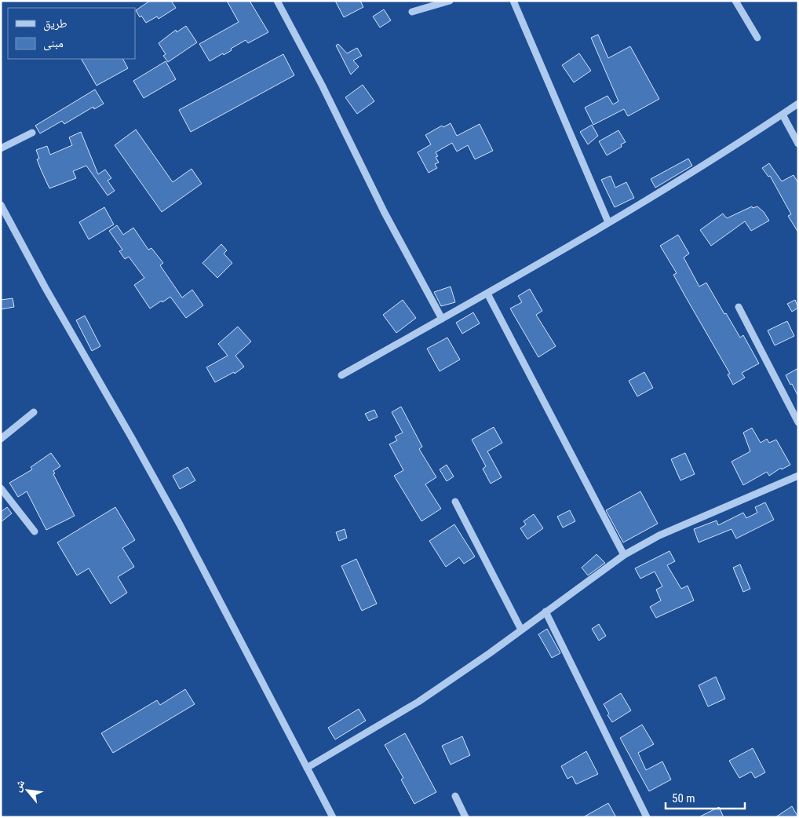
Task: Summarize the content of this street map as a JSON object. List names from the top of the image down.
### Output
{
  "legend": ["طريق", "مبنى"],
  "scale_bar": "50 m",
  "north": "top left"
}
